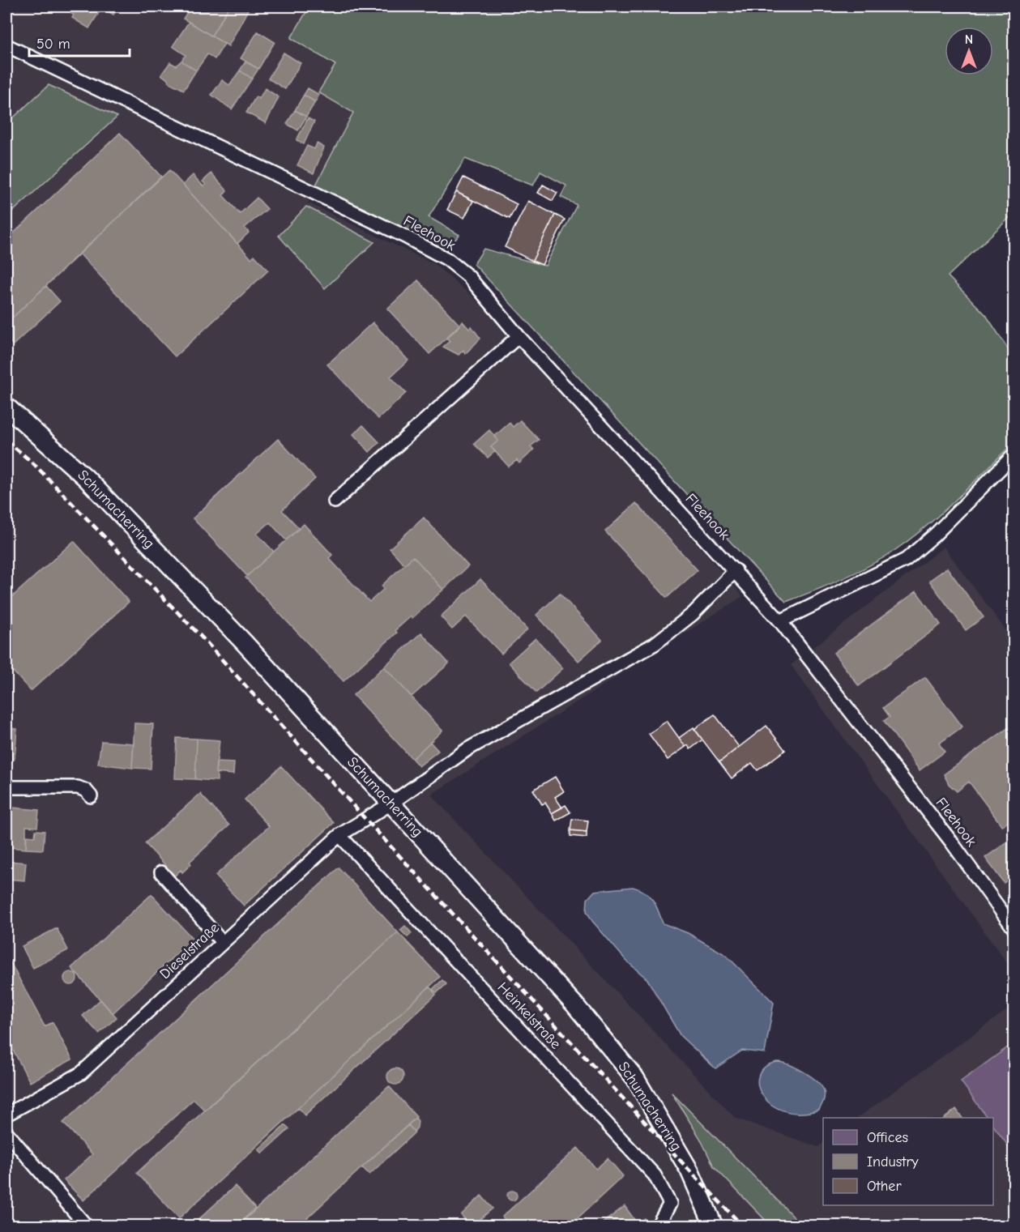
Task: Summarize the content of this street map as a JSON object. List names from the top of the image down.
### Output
{
  "streets": {
    "main road": ["Schumacherring"],
    "street": ["Fleehook", "Dieselstraße", "Heinkelstraße"]
  },
  "crossings": [
    ["Fleehook", "Dieselstraße"],
    ["Schumacherring", "Dieselstraße"],
    ["Dieselstraße", "Heinkelstraße"]
  ],
  "legend": ["Offices", "Industry", "Other"],
  "scale_bar": "50 m",
  "north": "top"
}
